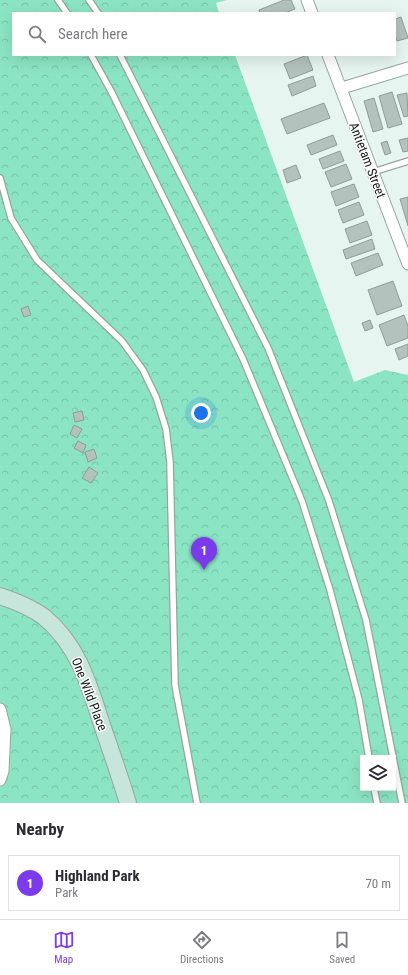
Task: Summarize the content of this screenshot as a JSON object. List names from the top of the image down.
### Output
{
  "streets": {
    "main road": ["One Wild Place"],
    "street": ["Antietam Street"]
  },
  "page": {
    "search": "Search here",
    "pins": "1",
    "heading": "Nearby",
    "list": [
      {
        "mark": "1",
        "name": "Highland Park",
        "note": "Park",
        "value": "70 m"
      }
    ],
    "nav": ["Map", "Directions", "Saved"]
  }
}
